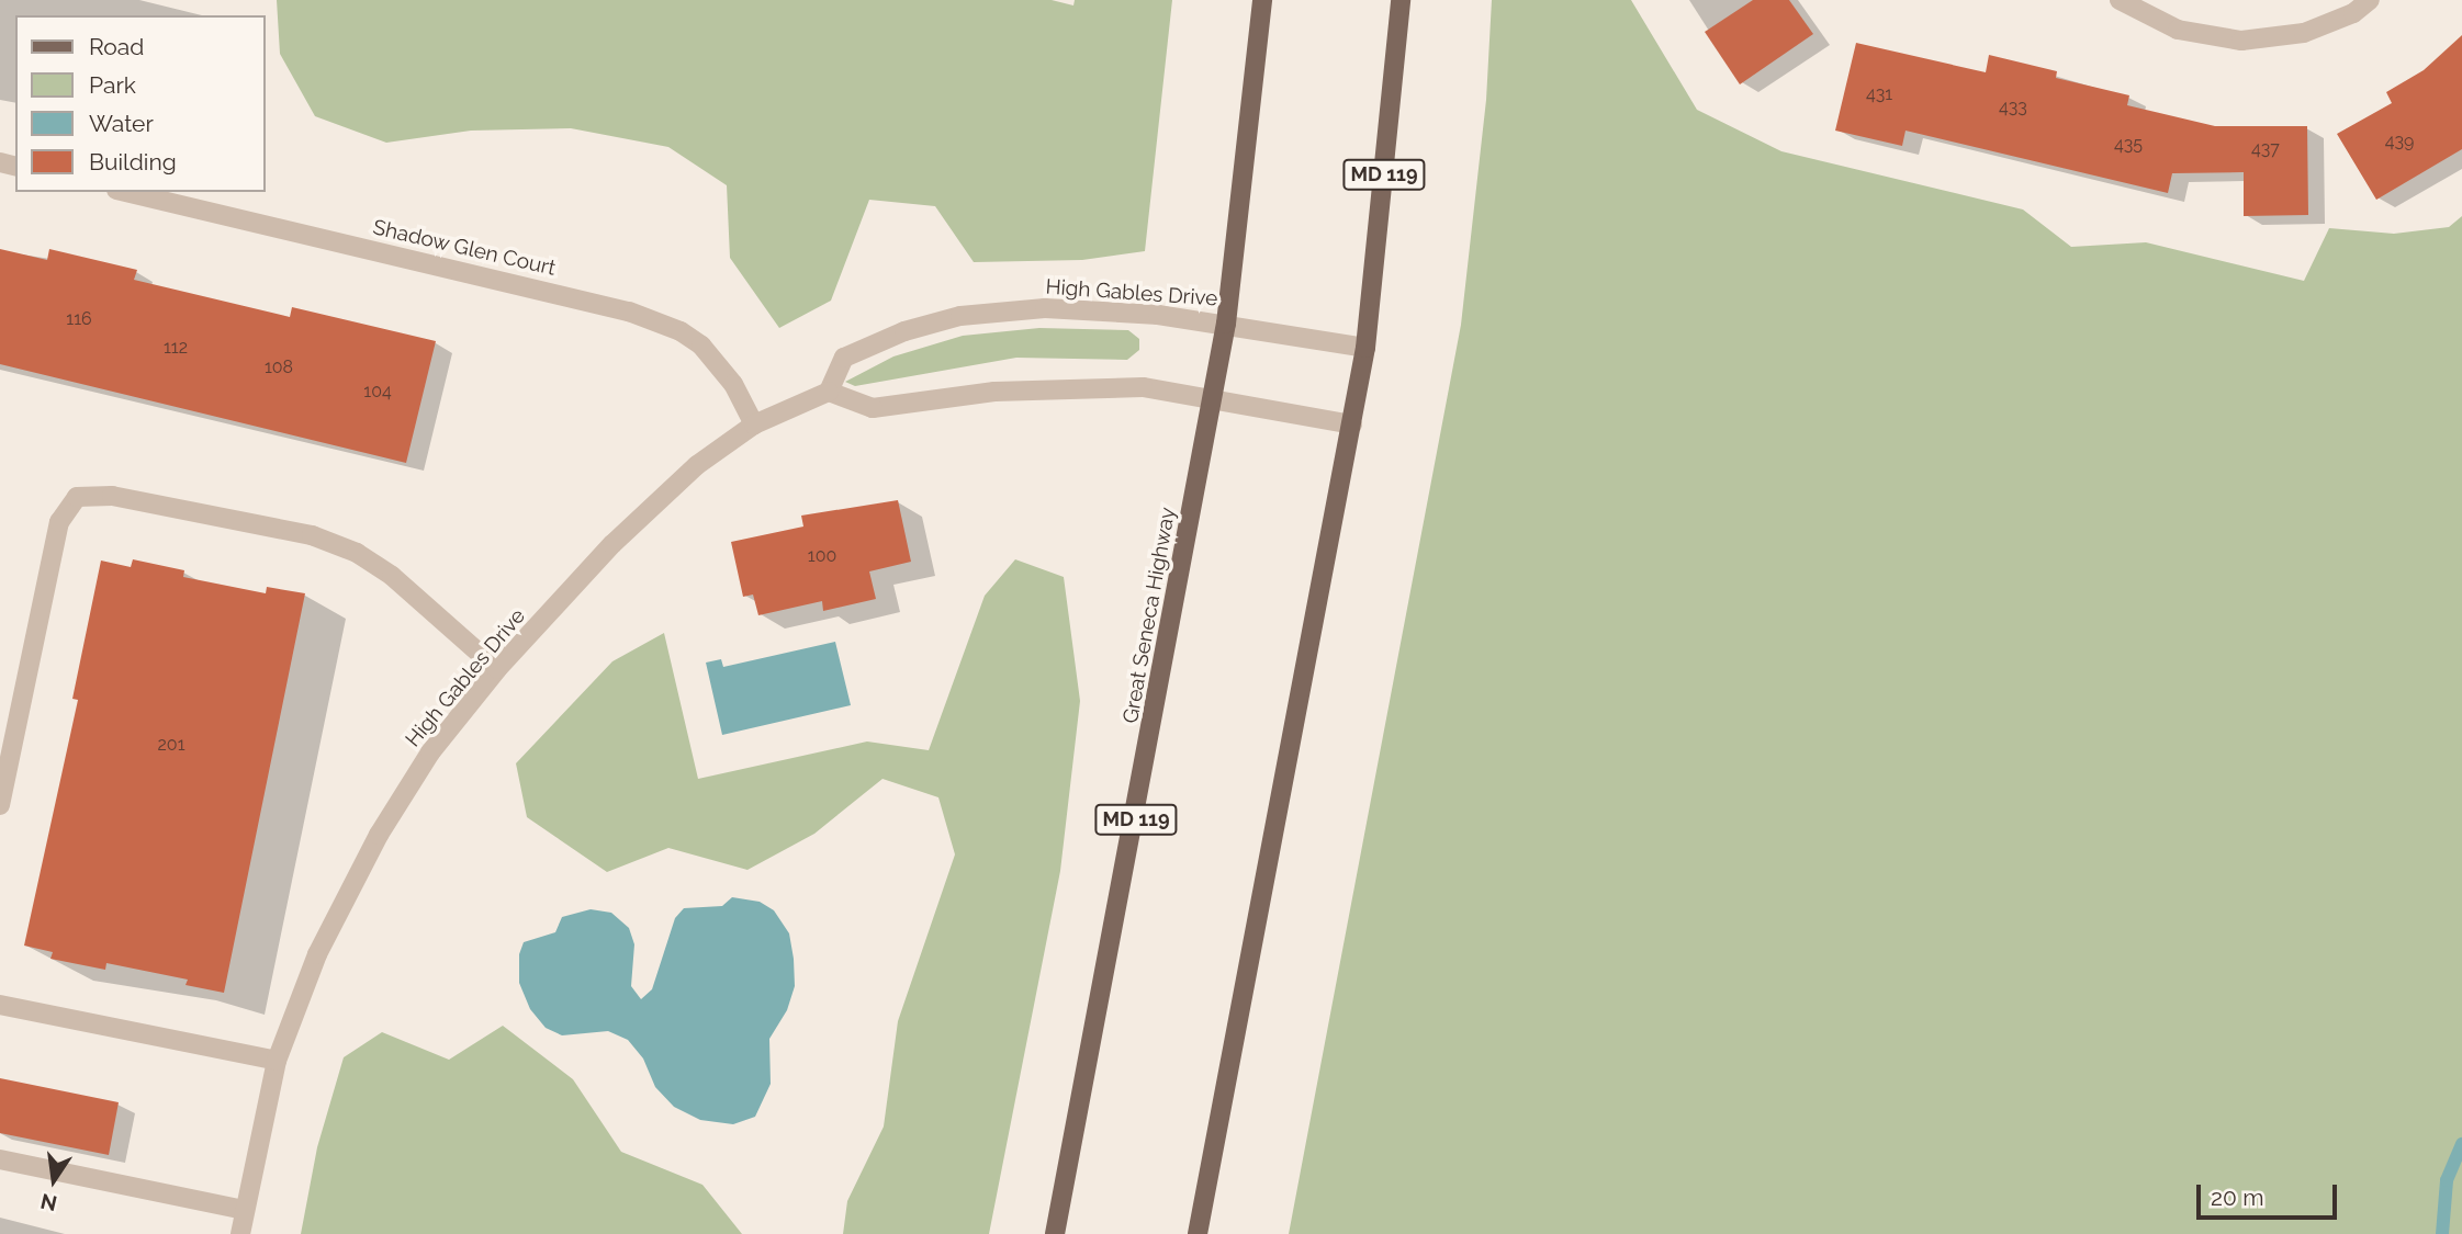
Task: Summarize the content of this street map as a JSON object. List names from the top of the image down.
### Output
{
  "streets": {
    "main road": ["MD 119", "Great Seneca Highway"],
    "street": ["Shadow Glen Court", "High Gables Drive"]
  },
  "crossings": [
    ["MD 119", "High Gables Drive"],
    ["Shadow Glen Court", "High Gables Drive"],
    ["High Gables Drive", "Great Seneca Highway"]
  ],
  "house_numbers": [
    "431",
    "433",
    "439",
    "435",
    "437",
    "116",
    "112",
    "108",
    "104",
    "100",
    "201"
  ],
  "legend": [
    "Road",
    "Park",
    "Water",
    "Building"
  ],
  "scale_bar": "20 m",
  "north": "bottom"
}
